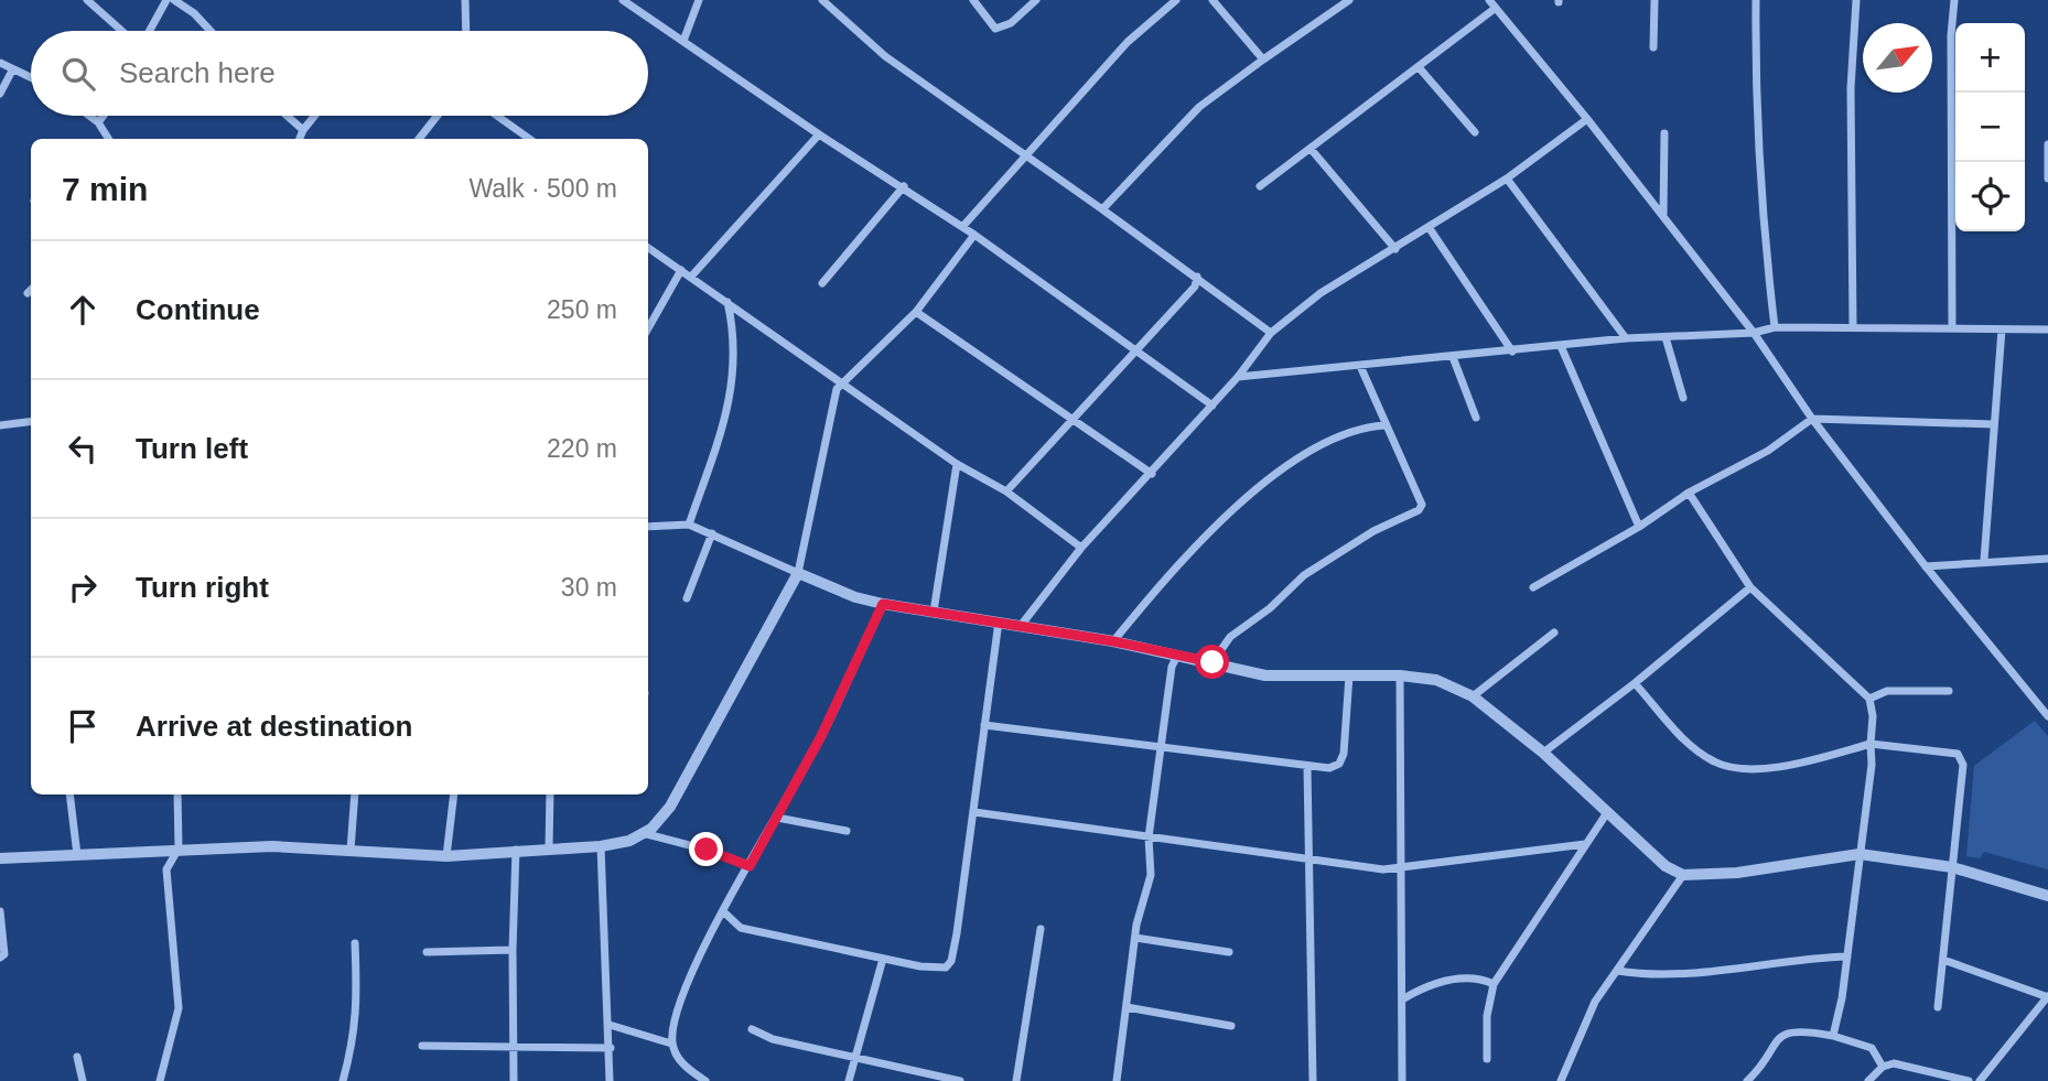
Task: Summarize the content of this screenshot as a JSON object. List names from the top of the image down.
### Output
{
  "north": "top right",
  "page": {
    "map_buttons": ["+", "−"],
    "search": "Search here",
    "heading": ["7 min", "Walk · 500 m"],
    "list": [
      ["Continue", "250 m"],
      ["Turn left", "220 m"],
      ["Turn right", "30 m"],
      "Arrive at destination"
    ]
  }
}
